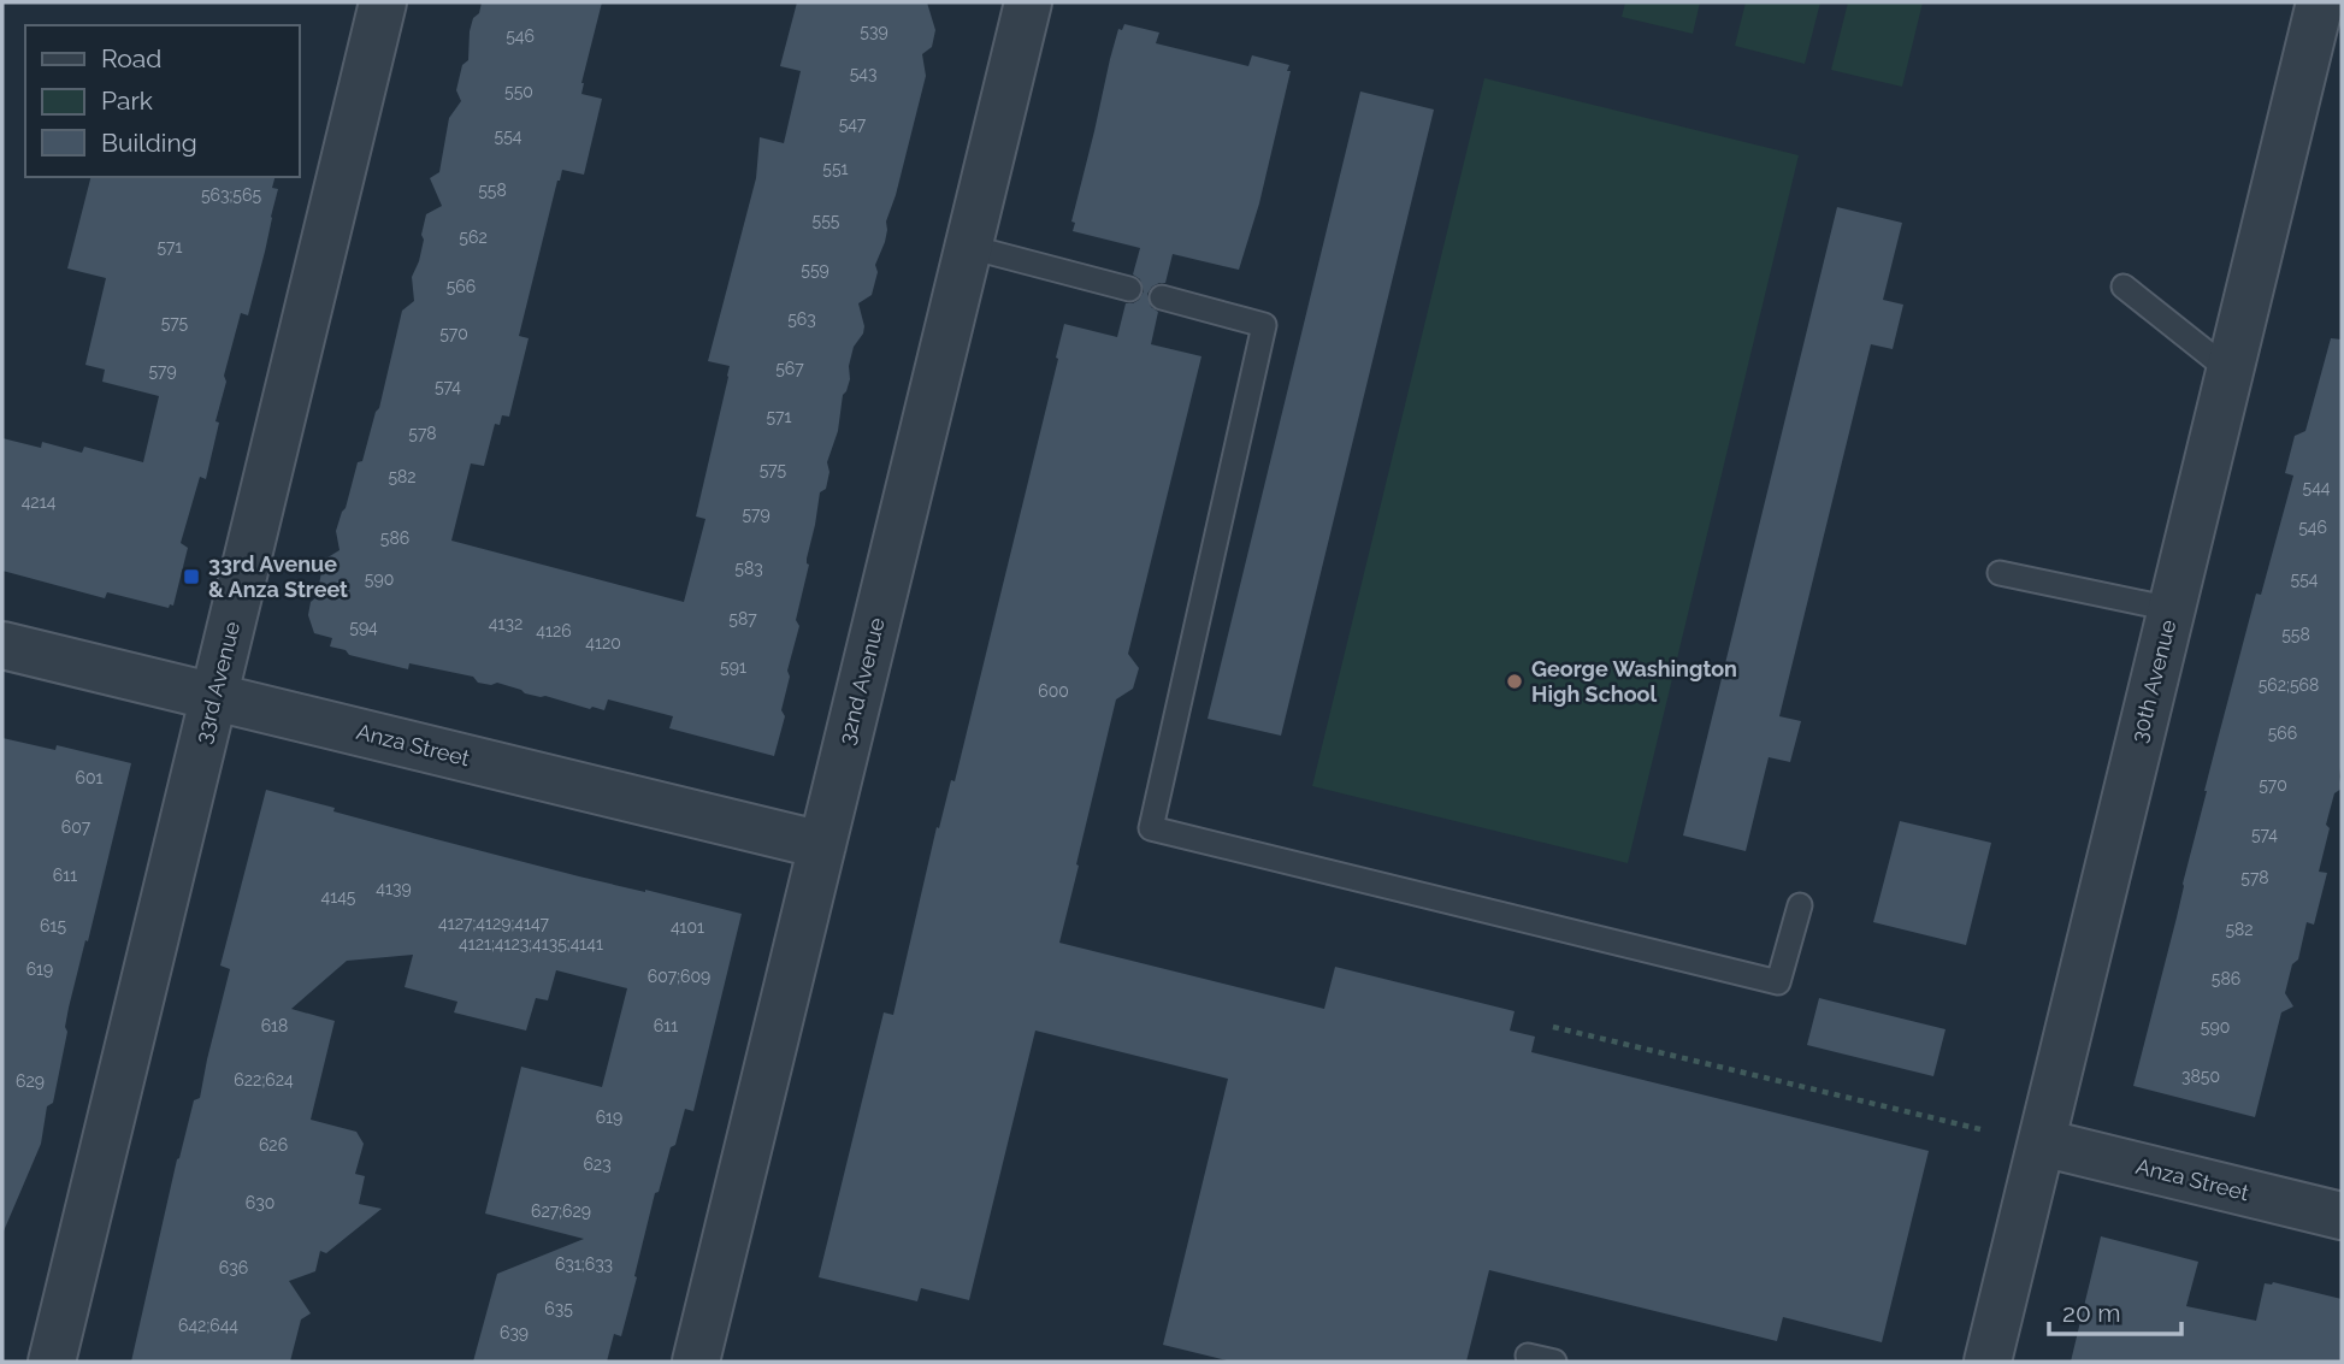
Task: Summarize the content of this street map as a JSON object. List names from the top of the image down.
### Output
{
  "streets": {
    "street": [
      "32nd Avenue",
      "30th Avenue",
      "33rd Avenue",
      "Anza Street"
    ]
  },
  "crossings": [
    ["32nd Avenue", "Anza Street"],
    ["30th Avenue", "Anza Street"],
    ["33rd Avenue", "Anza Street"]
  ],
  "places": {
    "transit": ["33rd Avenue & Anza Street"],
    "other": ["George Washington High School"]
  },
  "house_numbers": [
    "539",
    "546",
    "543",
    "550",
    "547",
    "554",
    "551",
    "558",
    "563;565",
    "555",
    "562",
    "571",
    "559",
    "566",
    "563",
    "575",
    "570",
    "567",
    "579",
    "574",
    "571",
    "578",
    "575",
    "582",
    "544",
    "4214",
    "579",
    "546",
    "586",
    "583",
    "590",
    "554",
    "587",
    "4132",
    "594",
    "4126",
    "558",
    "4120",
    "591",
    "562;568",
    "600",
    "566",
    "601",
    "570",
    "607",
    "574",
    "611",
    "578",
    "4139",
    "4145",
    "4127;4129;4147",
    "615",
    "4101",
    "582",
    "4121;4123;4135;4141",
    "619",
    "607;609",
    "586",
    "618",
    "611",
    "590",
    "3850",
    "622;624",
    "629",
    "619",
    "626",
    "623",
    "630",
    "627;629",
    "631;633",
    "636",
    "635",
    "642;644",
    "639"
  ],
  "legend": ["Road", "Park", "Building"],
  "scale_bar": "20 m"
}
